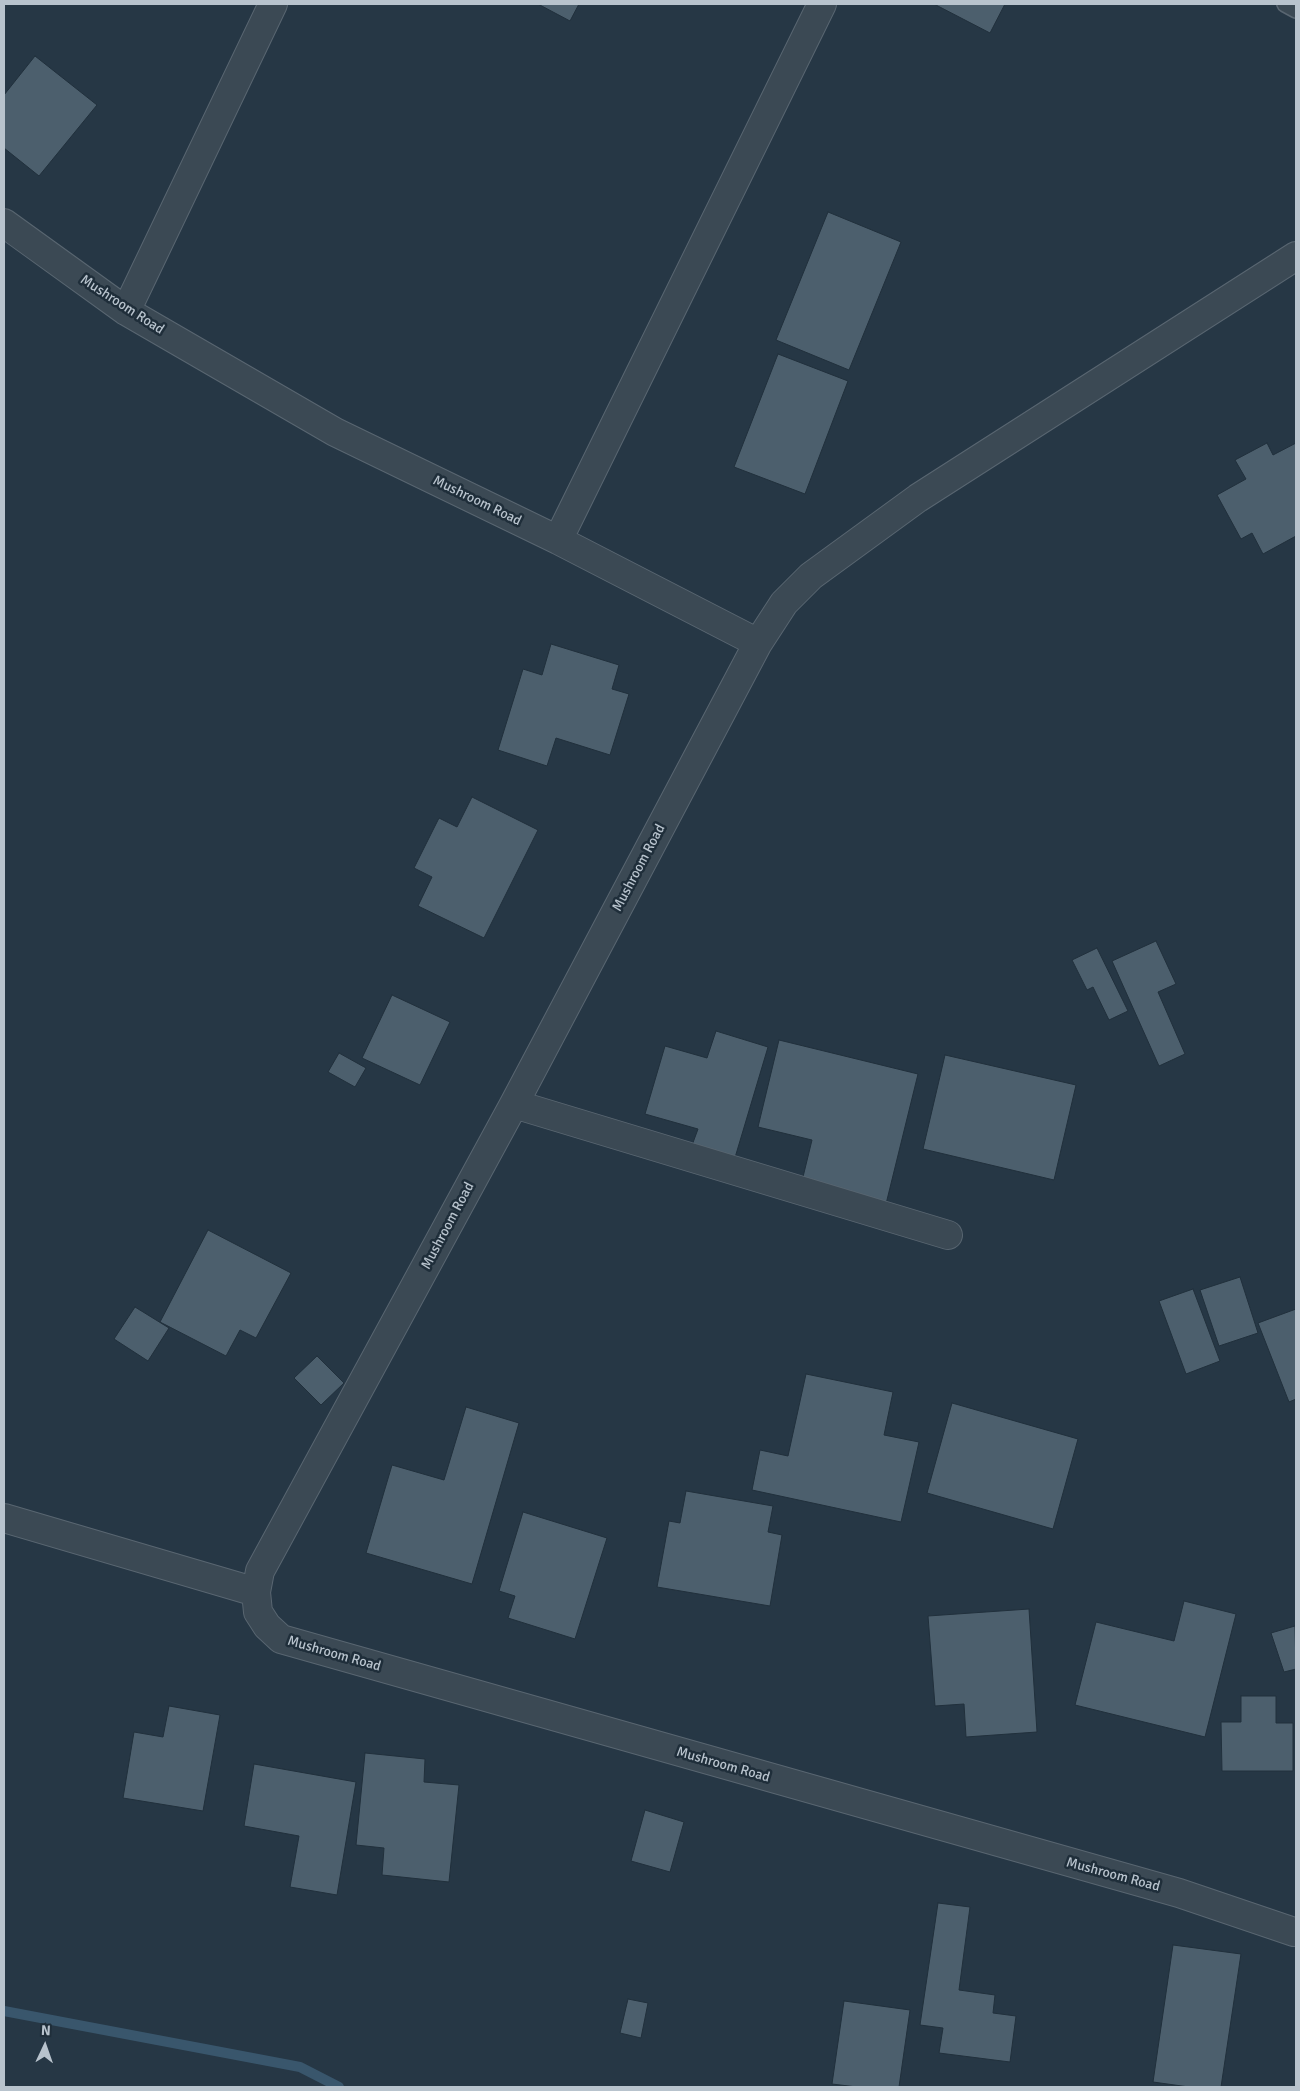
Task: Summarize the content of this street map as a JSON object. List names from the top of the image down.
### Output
{
  "streets": {
    "street": ["Mushroom Road"]
  },
  "north": "top"
}
